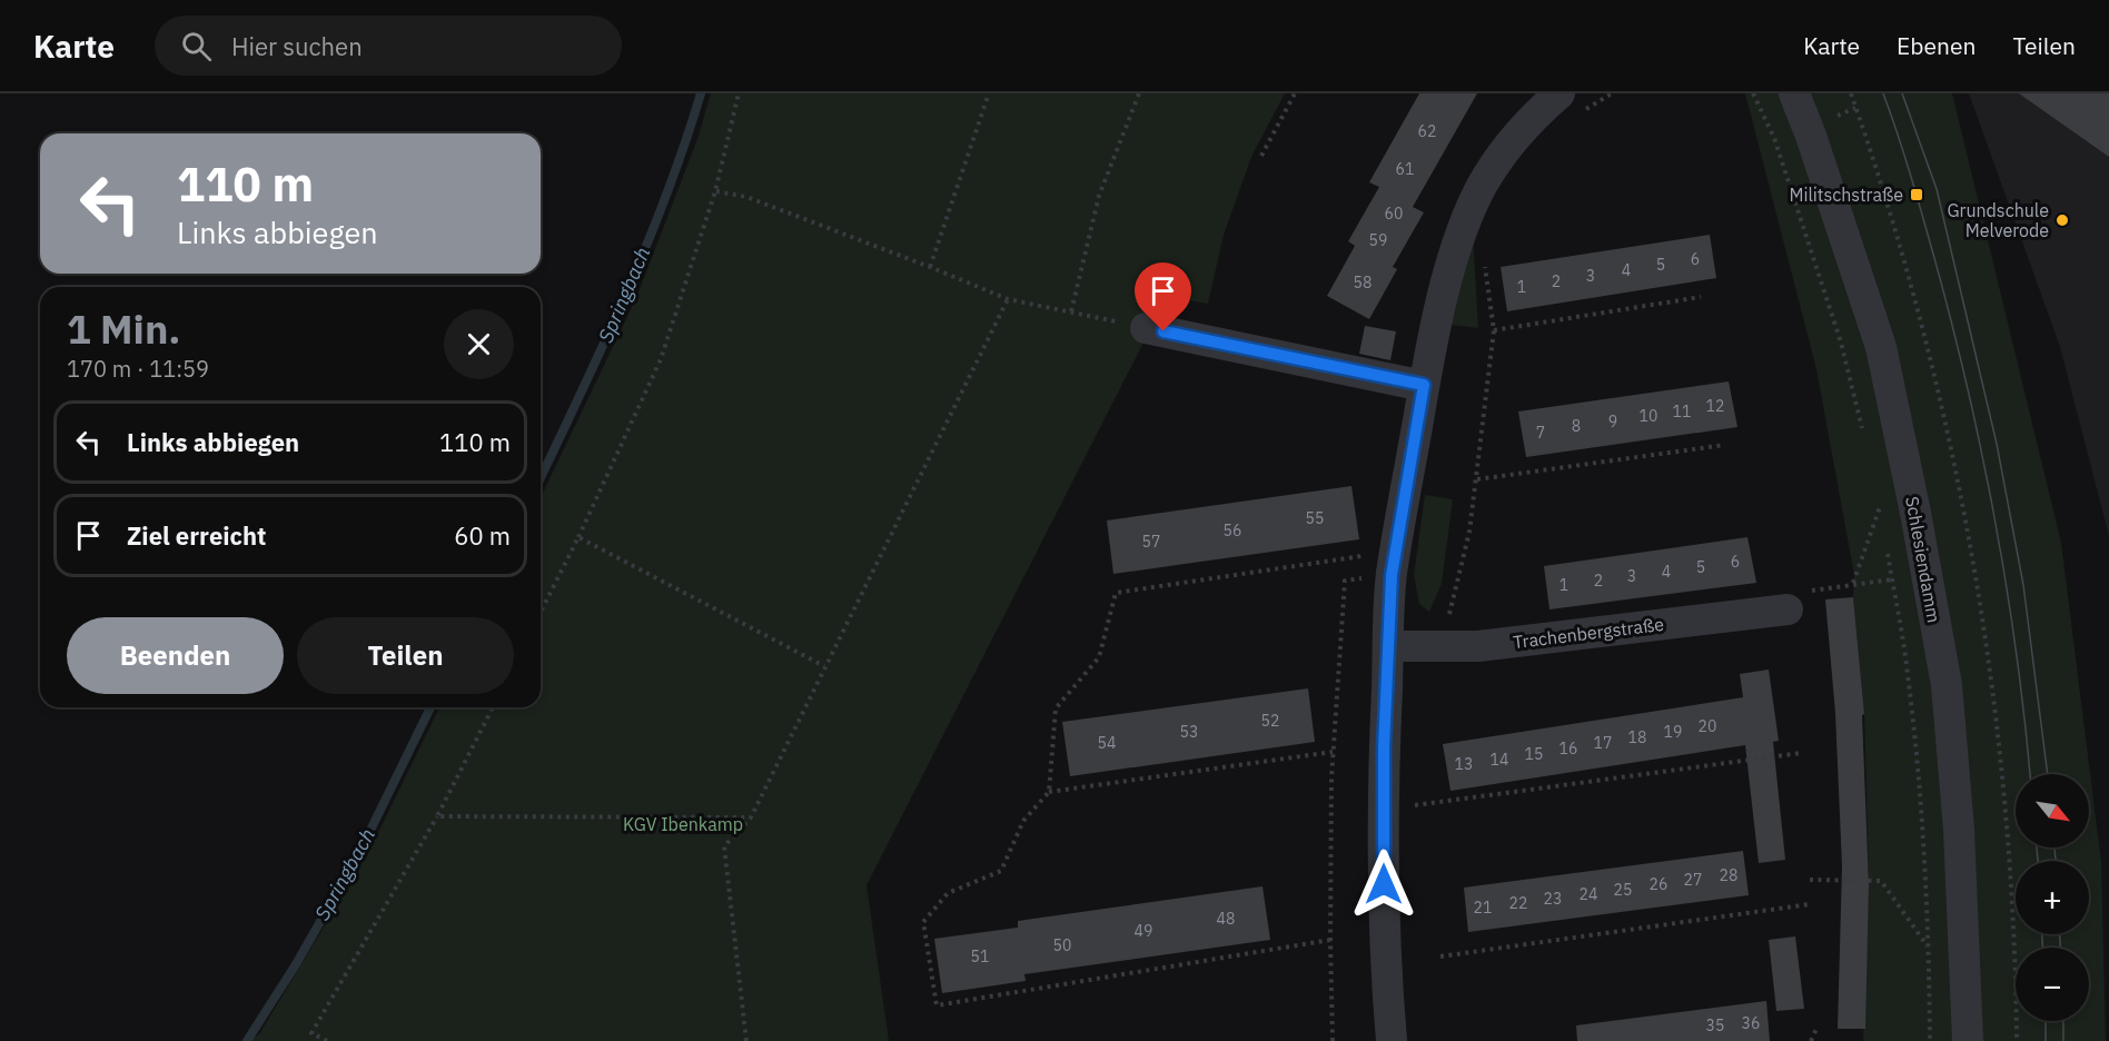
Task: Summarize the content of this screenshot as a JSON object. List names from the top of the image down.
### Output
{
  "streets": {
    "street": ["Schlesiendamm", "Trachenbergstraße"]
  },
  "water": ["Springbach"],
  "parks": ["KGV Ibenkamp"],
  "places": {
    "transit": ["Militschstraße"],
    "other": ["Grundschule Melverode"]
  },
  "house_numbers": [
    "62",
    "61",
    "60",
    "59",
    "6",
    "5",
    "4",
    "3",
    "2",
    "58",
    "1",
    "12",
    "11",
    "10",
    "9",
    "8",
    "7",
    "55",
    "56",
    "57",
    "6",
    "5",
    "4",
    "3",
    "2",
    "1",
    "52",
    "20",
    "53",
    "19",
    "18",
    "54",
    "17",
    "16",
    "15",
    "14",
    "13",
    "28",
    "27",
    "26",
    "25",
    "24",
    "23",
    "22",
    "21",
    "48",
    "49",
    "50",
    "51",
    "36",
    "35"
  ],
  "north": "bottom right",
  "page": {
    "header": "Karte",
    "search": "Hier suchen",
    "nav": ["Karte", "Ebenen", "Teilen"],
    "turn": ["110 m", "Links abbiegen"],
    "heading": ["1 Min.", "170 m · 11:59"],
    "list": [
      {
        "name": "Links abbiegen",
        "value": "110 m"
      },
      {
        "name": "Ziel erreicht",
        "value": "60 m"
      }
    ],
    "buttons": ["Beenden", "Teilen"],
    "map_buttons": ["+", "−"]
  }
}
